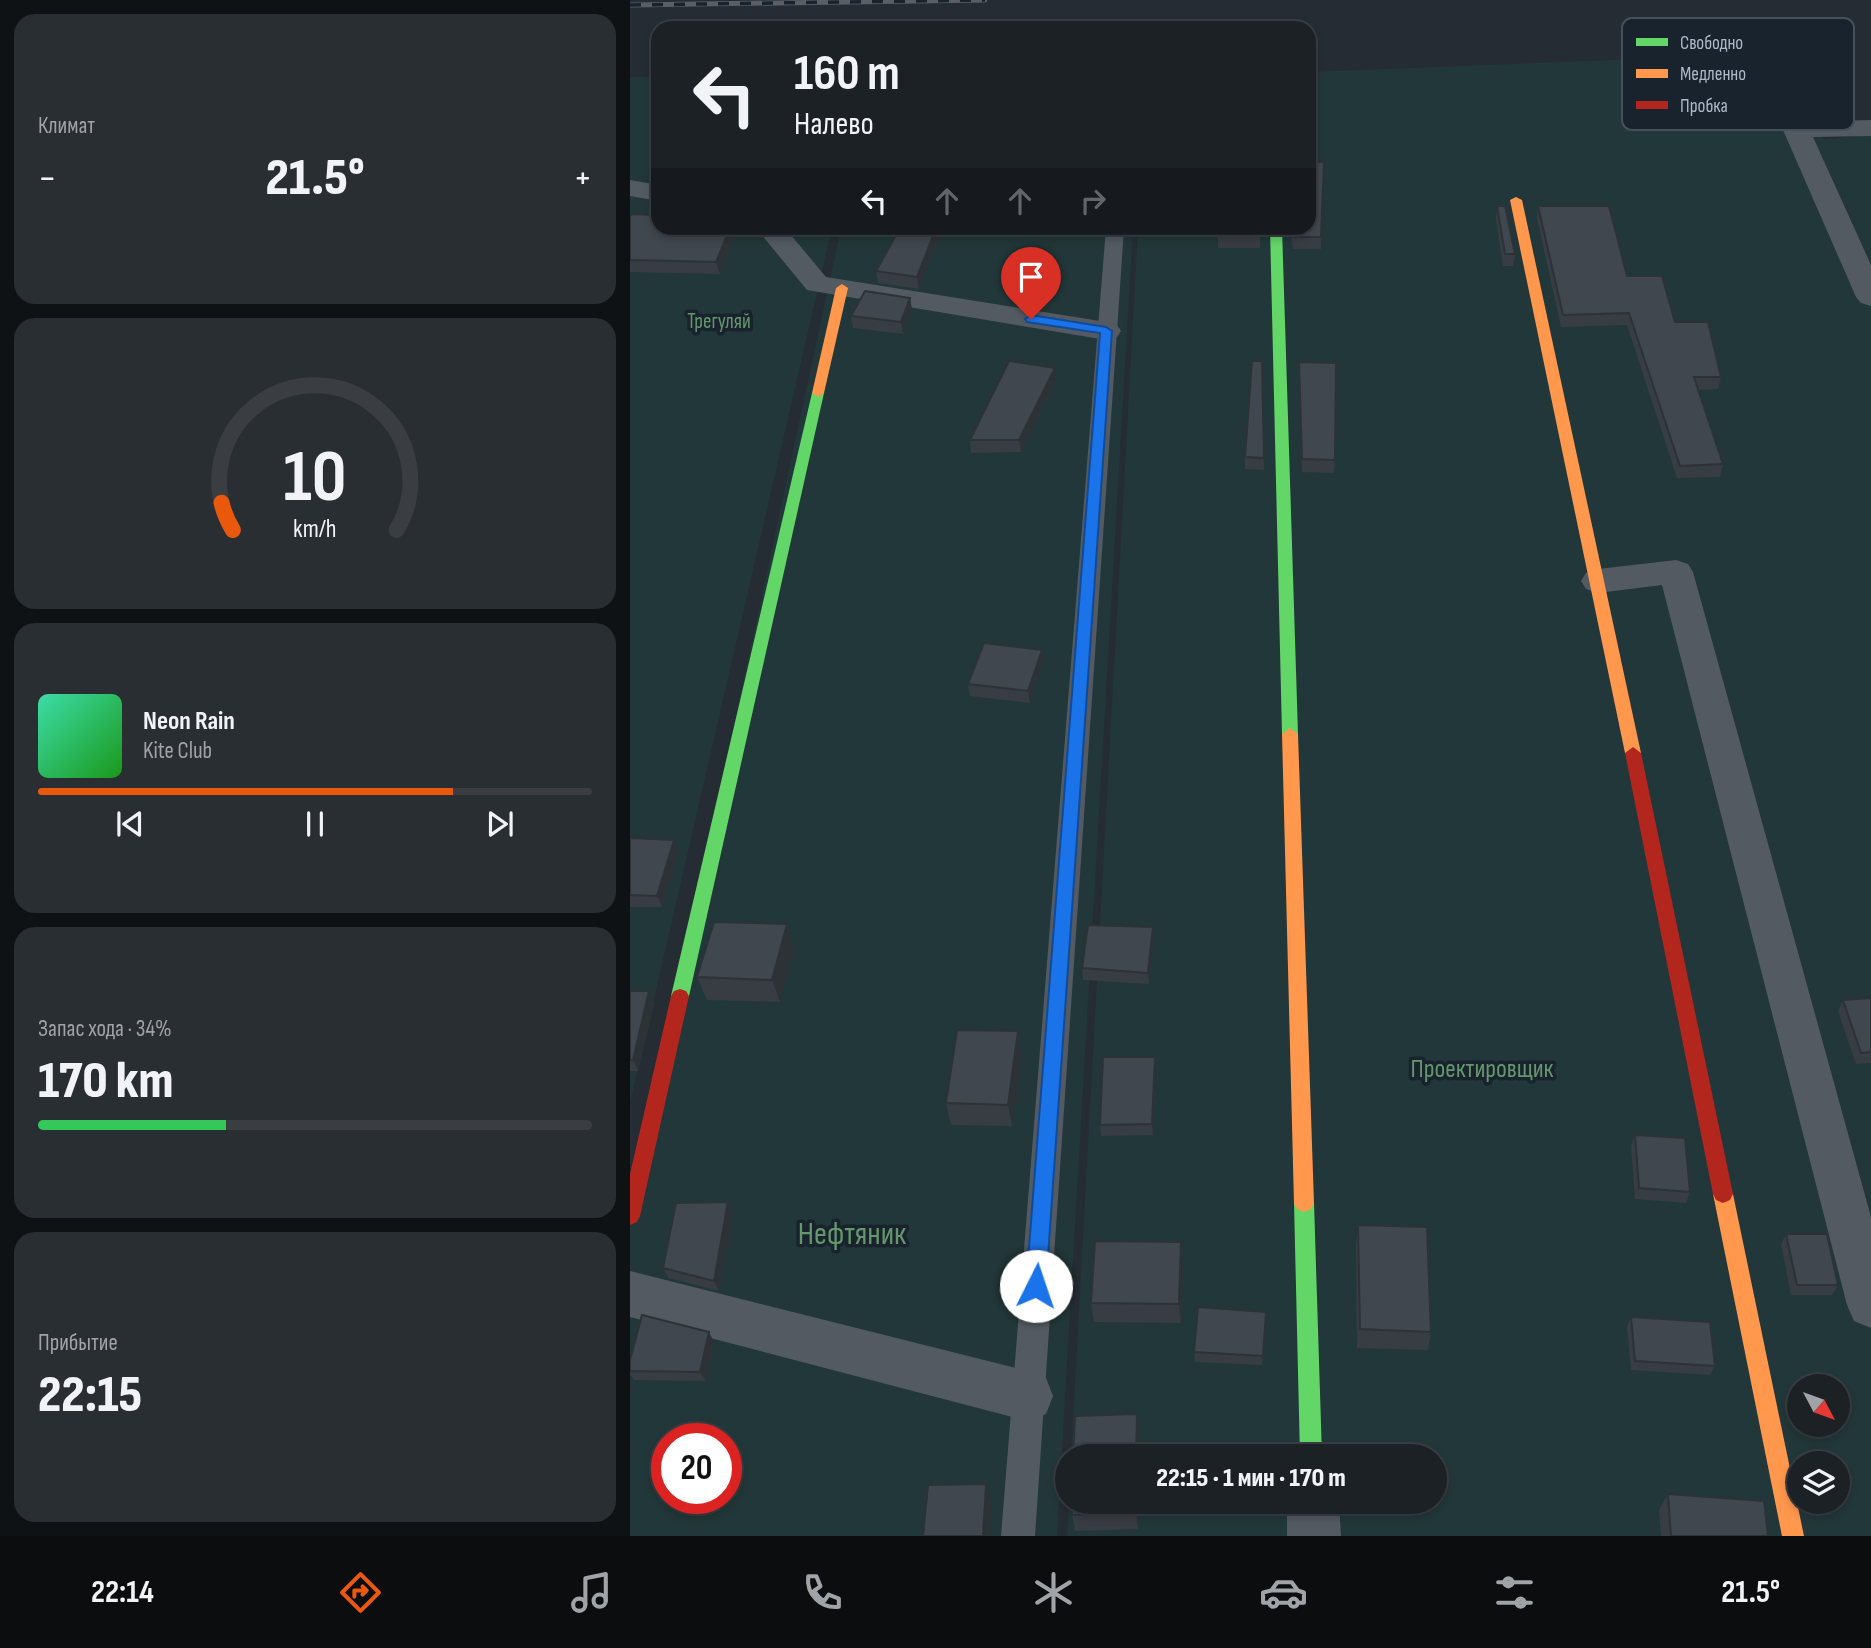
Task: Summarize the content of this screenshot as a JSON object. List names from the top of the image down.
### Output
{
  "parks": ["Трегуляй", "Проектировщик", "Нефтяник"],
  "legend": ["Свободно", "Медленно", "Пробка"],
  "north": "bottom right",
  "page": {
    "tile": [
      "Климат",
      ["Запас хода · 34%", "170 km"],
      ["Прибытие", "22:15"]
    ],
    "turn": ["160 m", "Налево"],
    "heat": ["−", "21.5°", "+"],
    "song": ["Neon Rain", "Kite Club"],
    "limit": "20",
    "trip": "22:15 · 1 мин · 170 m",
    "tabs": ["22:14", "21.5°"],
    "gauge": ["10", "km/h"]
  }
}
